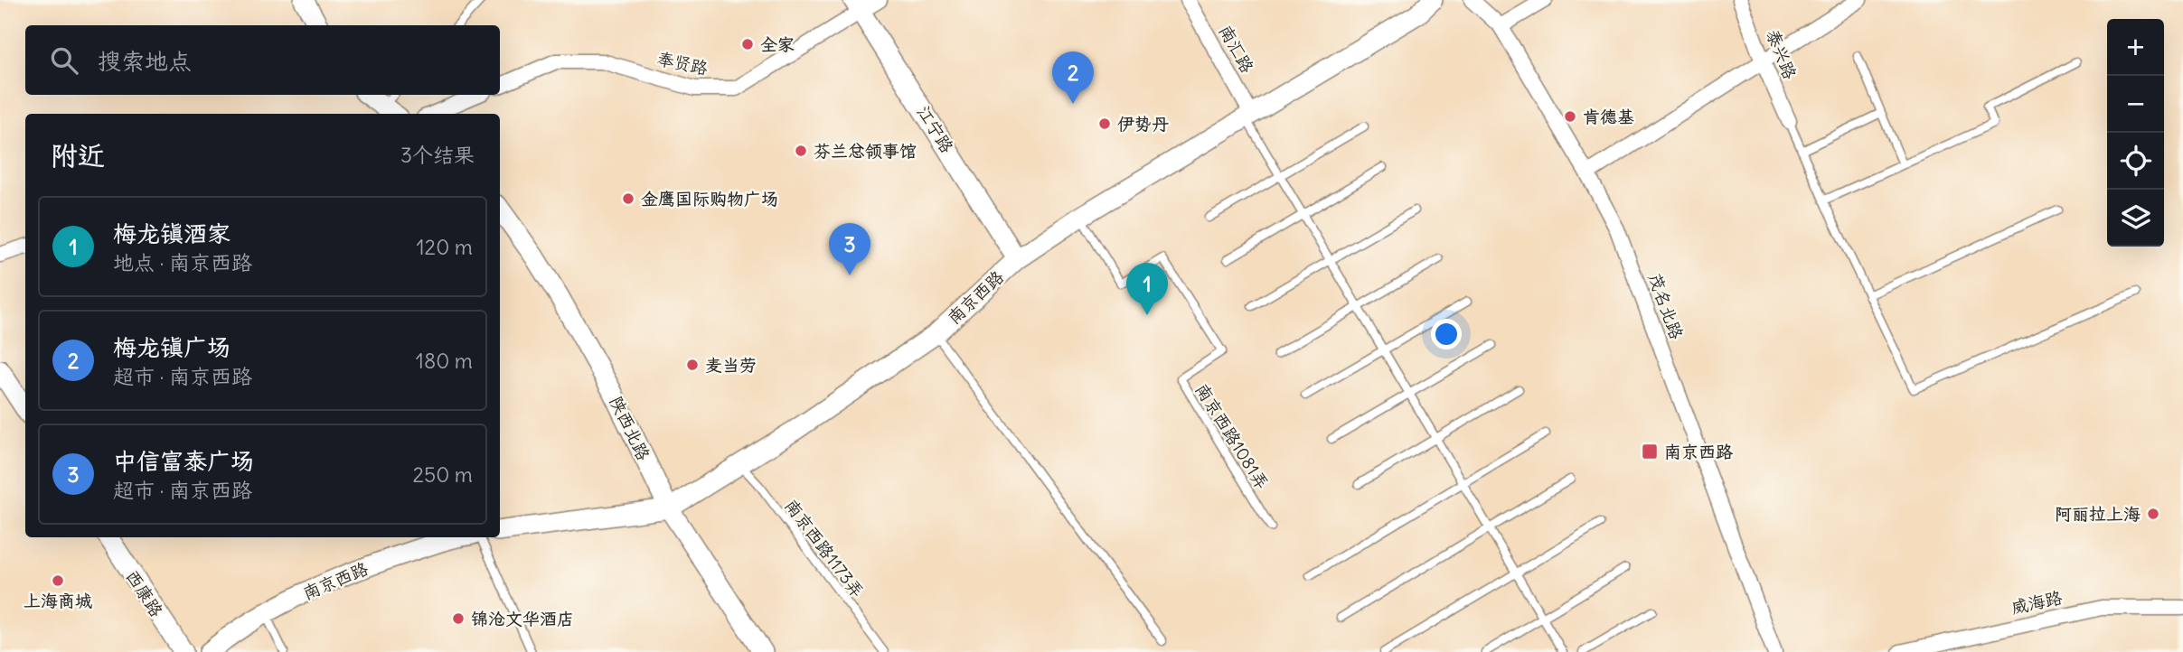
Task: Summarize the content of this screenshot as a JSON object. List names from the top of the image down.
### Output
{
  "streets": {
    "main road": [
      "江宁路",
      "南京西路",
      "陕西北路",
      "西康路"
    ],
    "street": [
      "南汇路",
      "泰兴路",
      "奉贤路",
      "茂名北路",
      "威海路"
    ],
    "lane": ["南京西路1081弄", "南京西路1173弄"]
  },
  "crossings": [
    ["南汇路", "南京西路"],
    ["奉贤路", "江宁路"],
    ["江宁路", "南京西路"],
    ["南京西路", "陕西北路"],
    ["南京西路", "南京西路1081弄"],
    ["南京西路", "南京西路1173弄"]
  ],
  "places": {
    "other": [
      "全家",
      "肯德基",
      "伊势丹",
      "芬兰总领事馆",
      "金鹰国际购物广场",
      "麦当劳",
      "阿丽拉上海",
      "上海商城",
      "锦沧文华酒店"
    ],
    "transit": ["南京西路"]
  },
  "page": {
    "map_buttons": ["+", "−"],
    "search": "搜索地点",
    "pins": ["2", "3", "1"],
    "heading": ["附近", "3个结果"],
    "list": [
      {
        "mark": "1",
        "name": "梅龙镇酒家",
        "note": "地点 · 南京西路",
        "value": "120 m"
      },
      {
        "mark": "2",
        "name": "梅龙镇广场",
        "note": "超市 · 南京西路",
        "value": "180 m"
      },
      {
        "mark": "3",
        "name": "中信富泰广场",
        "note": "超市 · 南京西路",
        "value": "250 m"
      }
    ]
  }
}
